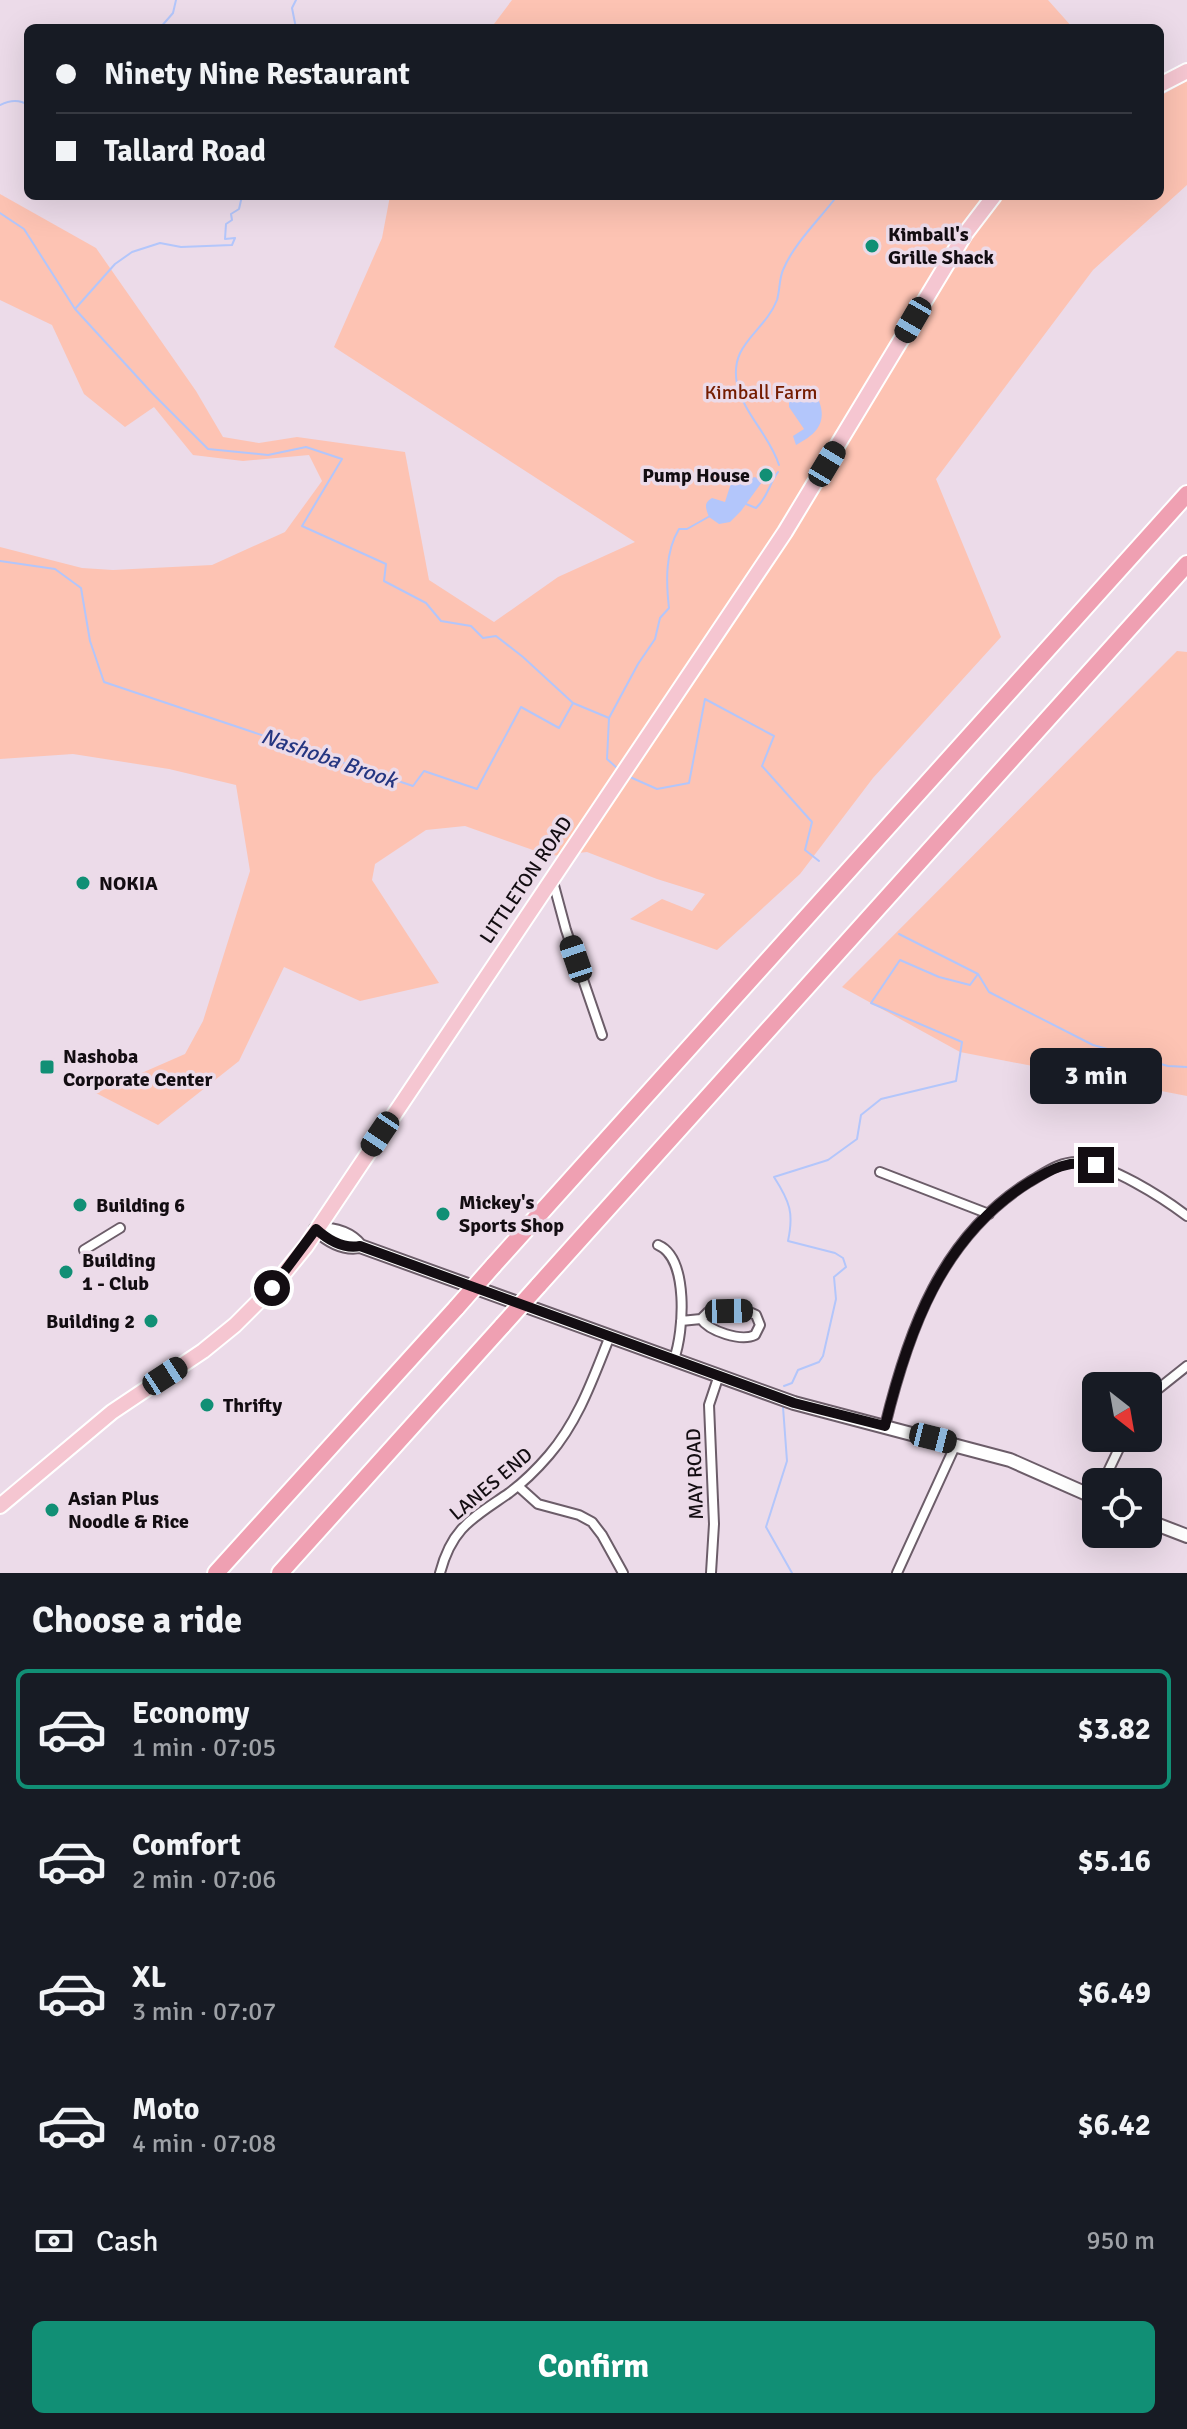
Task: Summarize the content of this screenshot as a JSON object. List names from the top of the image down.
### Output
{
  "streets": {
    "main road": ["LITTLETON ROAD"],
    "street": ["MAY ROAD", "LANES END"]
  },
  "water": ["Nashoba Brook"],
  "parks": ["Kimball Farm"],
  "places": {
    "other": [
      "Kimball's Grille Shack",
      "Pump House",
      "NOKIA",
      "Building 6",
      "Mickey's Sports Shop",
      "Building 1 - Club",
      "Building 2",
      "Thrifty",
      "Asian Plus Noodle & Rice"
    ],
    "transit": ["Nashoba Corporate Center"]
  },
  "north": "bottom right",
  "page": {
    "banner": ["Ninety Nine Restaurant", "Tallard Road"],
    "bubble": "3 min",
    "heading": "Choose a ride",
    "list": [
      {
        "name": "Economy",
        "note": "1 min · 07:05",
        "value": "$3.82"
      },
      {
        "name": "Comfort",
        "note": "2 min · 07:06",
        "value": "$5.16"
      },
      {
        "name": "XL",
        "note": "3 min · 07:07",
        "value": "$6.49"
      },
      {
        "name": "Moto",
        "note": "4 min · 07:08",
        "value": "$6.42"
      }
    ],
    "pay": ["Cash", "950 m"],
    "buttons": "Confirm"
  }
}
